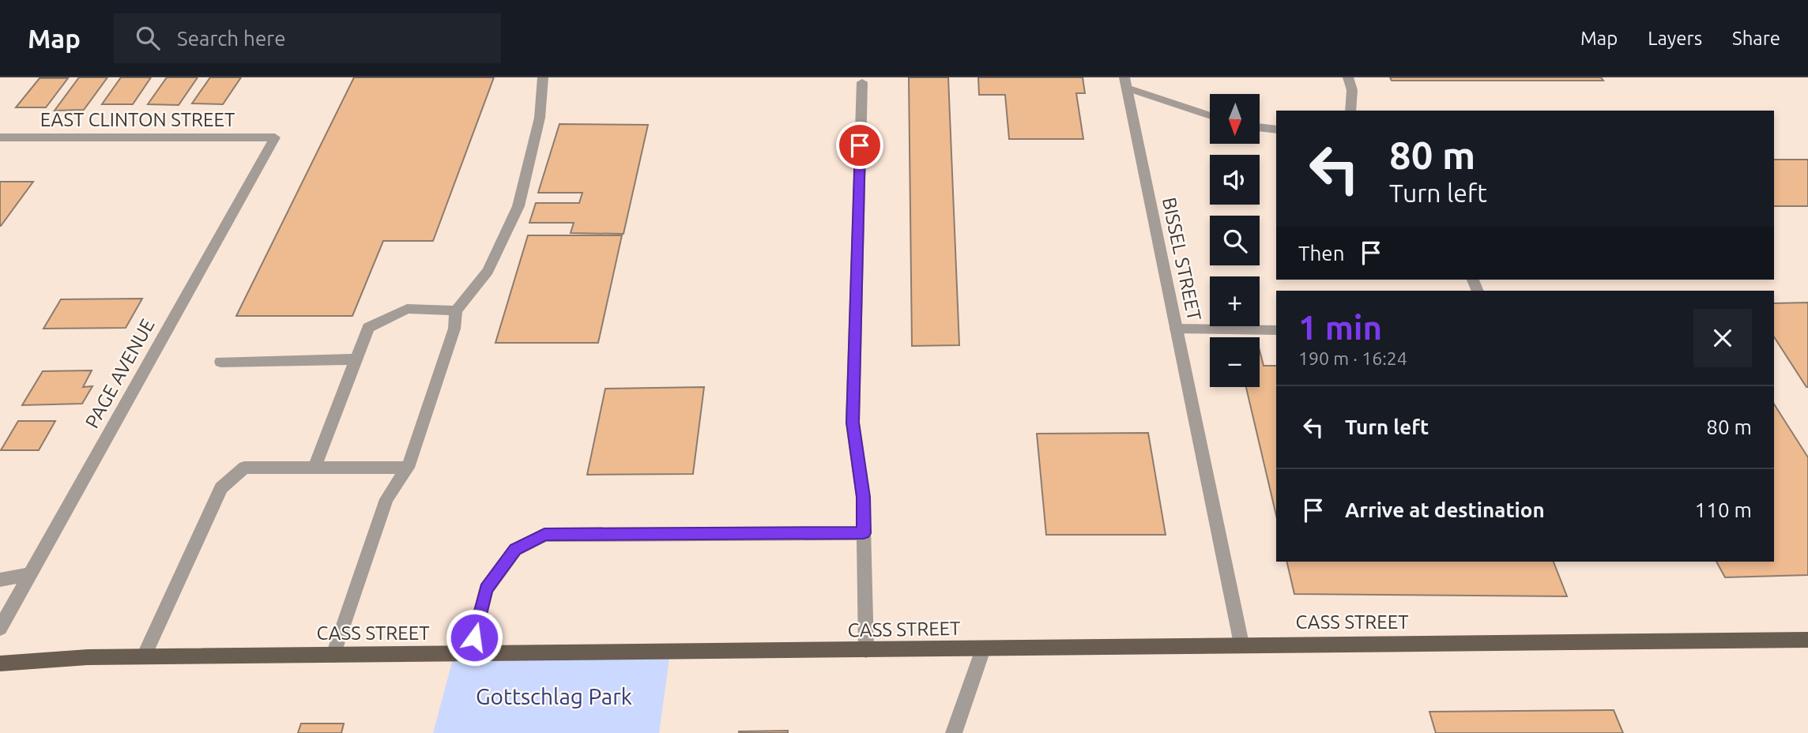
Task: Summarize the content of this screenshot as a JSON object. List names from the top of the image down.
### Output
{
  "streets": {
    "main road": ["CASS STREET"],
    "street": ["EAST CLINTON STREET", "BISSEL STREET", "PAGE AVENUE"]
  },
  "crossings": [
    ["EAST CLINTON STREET", "PAGE AVENUE"],
    ["BISSEL STREET", "CASS STREET"]
  ],
  "parks": ["Gottschlag Park"],
  "north": "bottom",
  "page": {
    "header": "Map",
    "search": "Search here",
    "nav": ["Map", "Layers", "Share"],
    "map_buttons": ["+", "−"],
    "turn": ["80 m", "Turn left"],
    "then": "Then",
    "heading": ["1 min", "190 m · 16:24"],
    "list": [
      {
        "name": "Turn left",
        "value": "80 m"
      },
      {
        "name": "Arrive at destination",
        "value": "110 m"
      }
    ]
  }
}
